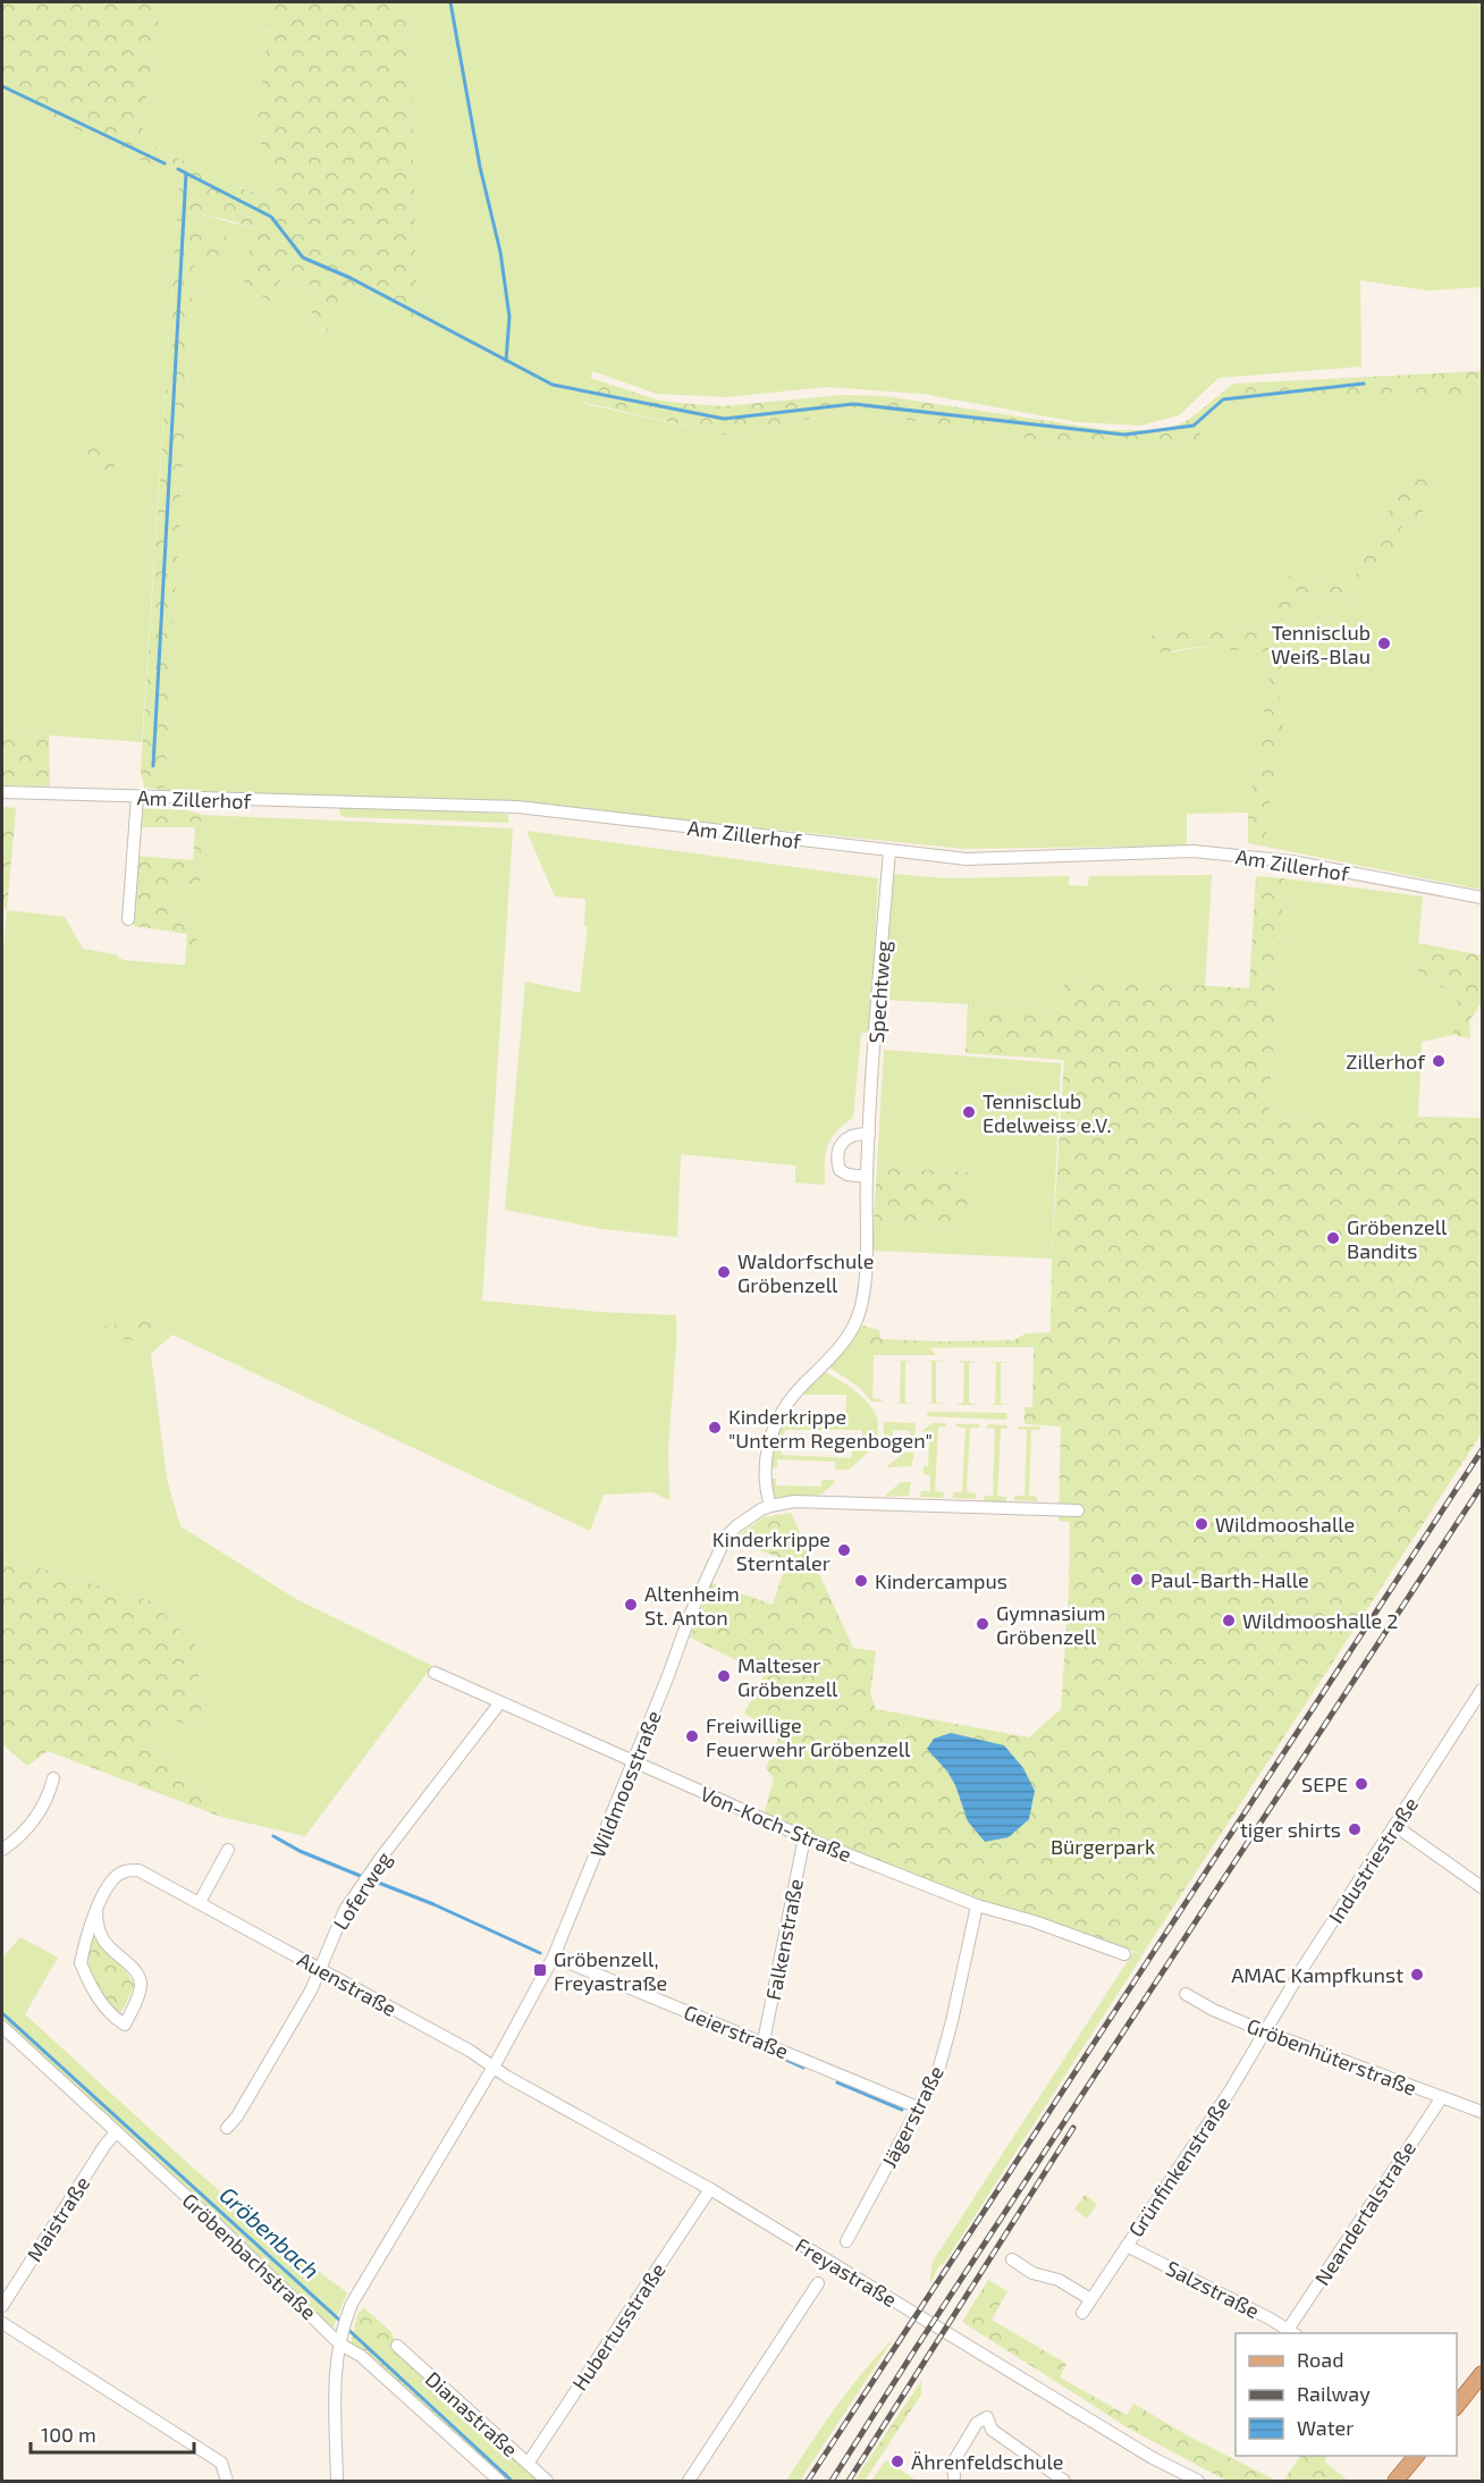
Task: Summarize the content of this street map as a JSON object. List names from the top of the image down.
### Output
{
  "streets": {
    "street": [
      "Am Zillerhof",
      "Spechtweg",
      "Wildmoosstraße",
      "Von-Koch-Straße",
      "Industriestraße",
      "Loferweg",
      "Falkenstraße",
      "Auenstraße",
      "Geierstraße",
      "Gröbenhüterstraße",
      "Jägerstraße",
      "Grünfinkenstraße",
      "Neandertalstraße",
      "Maistraße",
      "Gröbenbachstraße",
      "Freyastraße",
      "Salzstraße",
      "Hubertusstraße",
      "Dianastraße"
    ]
  },
  "crossings": [
    ["Am Zillerhof", "Spechtweg"],
    ["Spechtweg", "Wildmoosstraße"],
    ["Wildmoosstraße", "Von-Koch-Straße"],
    ["Wildmoosstraße", "Auenstraße"],
    ["Wildmoosstraße", "Geierstraße"],
    ["Wildmoosstraße", "Gröbenbachstraße"],
    ["Wildmoosstraße", "Freyastraße"],
    ["Von-Koch-Straße", "Loferweg"],
    ["Von-Koch-Straße", "Falkenstraße"],
    ["Von-Koch-Straße", "Jägerstraße"],
    ["Industriestraße", "Gröbenhüterstraße"],
    ["Industriestraße", "Grünfinkenstraße"],
    ["Loferweg", "Auenstraße"],
    ["Falkenstraße", "Geierstraße"],
    ["Auenstraße", "Freyastraße"],
    ["Geierstraße", "Jägerstraße"],
    ["Gröbenhüterstraße", "Grünfinkenstraße"],
    ["Gröbenhüterstraße", "Neandertalstraße"],
    ["Grünfinkenstraße", "Salzstraße"],
    ["Neandertalstraße", "Salzstraße"],
    ["Maistraße", "Gröbenbachstraße"],
    ["Freyastraße", "Hubertusstraße"],
    ["Hubertusstraße", "Dianastraße"]
  ],
  "water": ["Gröbenbach"],
  "parks": ["Bürgerpark"],
  "places": {
    "other": [
      "Tennisclub Weiß-Blau",
      "Zillerhof",
      "Tennisclub Edelweiss e.V.",
      "Gröbenzell Bandits",
      "Waldorfschule Gröbenzell",
      "Kinderkrippe \"Unterm Regenbogen\"",
      "Wildmooshalle",
      "Kinderkrippe Sterntaler",
      "Paul-Barth-Halle",
      "Kindercampus",
      "Altenheim St. Anton",
      "Wildmooshalle 2",
      "Gymnasium Gröbenzell",
      "Malteser Gröbenzell",
      "Freiwillige Feuerwehr Gröbenzell",
      "SEPE",
      "tiger shirts",
      "AMAC Kampfkunst",
      "Ährenfeldschule"
    ],
    "transit": ["Gröbenzell, Freyastraße"]
  },
  "legend": ["Road", "Railway", "Water"],
  "scale_bar": "100 m"
}
